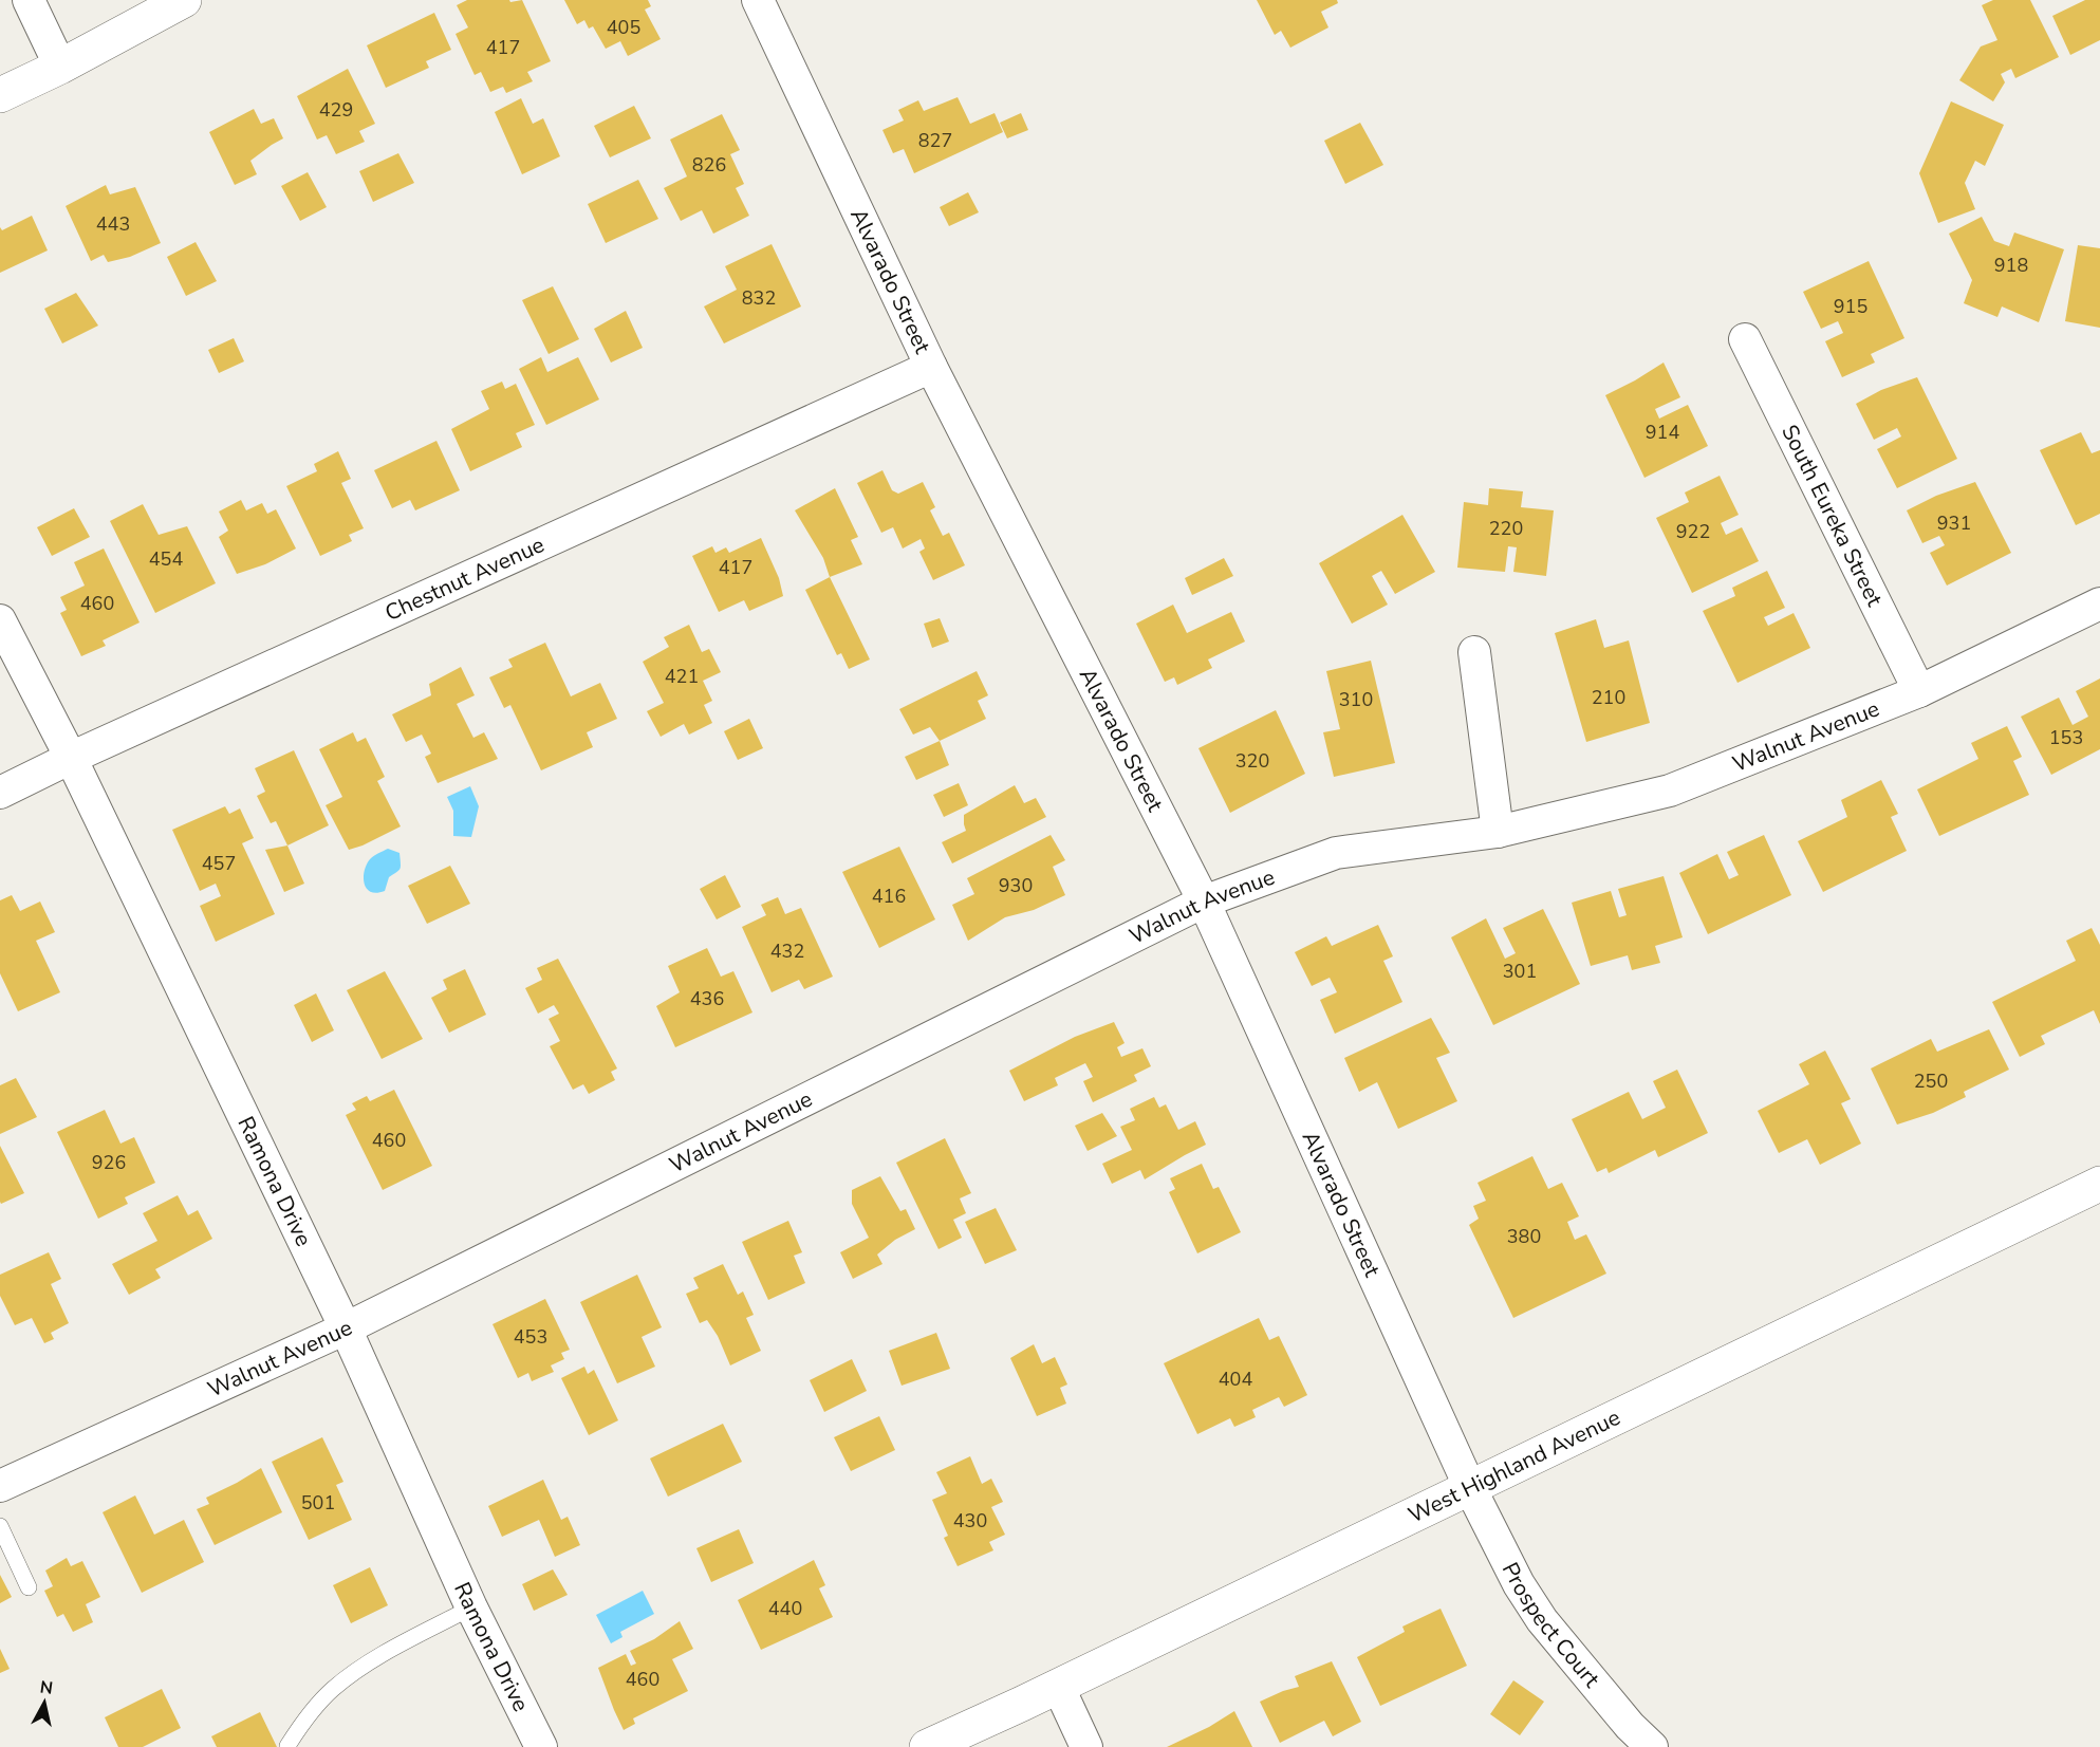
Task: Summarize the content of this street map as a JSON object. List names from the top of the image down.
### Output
{
  "streets": {
    "street": [
      "Alvarado Street",
      "South Eureka Street",
      "Chestnut Avenue",
      "Walnut Avenue",
      "Ramona Drive",
      "West Highland Avenue",
      "Prospect Court"
    ]
  },
  "crossings": [
    ["Alvarado Street", "Chestnut Avenue"],
    ["Alvarado Street", "Walnut Avenue"],
    ["Alvarado Street", "West Highland Avenue"],
    ["Alvarado Street", "Prospect Court"],
    ["South Eureka Street", "Walnut Avenue"],
    ["Chestnut Avenue", "Ramona Drive"],
    ["Walnut Avenue", "Ramona Drive"],
    ["West Highland Avenue", "Prospect Court"]
  ],
  "house_numbers": [
    "405",
    "417",
    "429",
    "827",
    "826",
    "443",
    "918",
    "832",
    "915",
    "914",
    "931",
    "220",
    "922",
    "454",
    "417",
    "460",
    "421",
    "210",
    "310",
    "153",
    "320",
    "457",
    "930",
    "416",
    "432",
    "301",
    "436",
    "250",
    "460",
    "926",
    "380",
    "453",
    "404",
    "501",
    "430",
    "440",
    "460"
  ],
  "north": "top"
}
